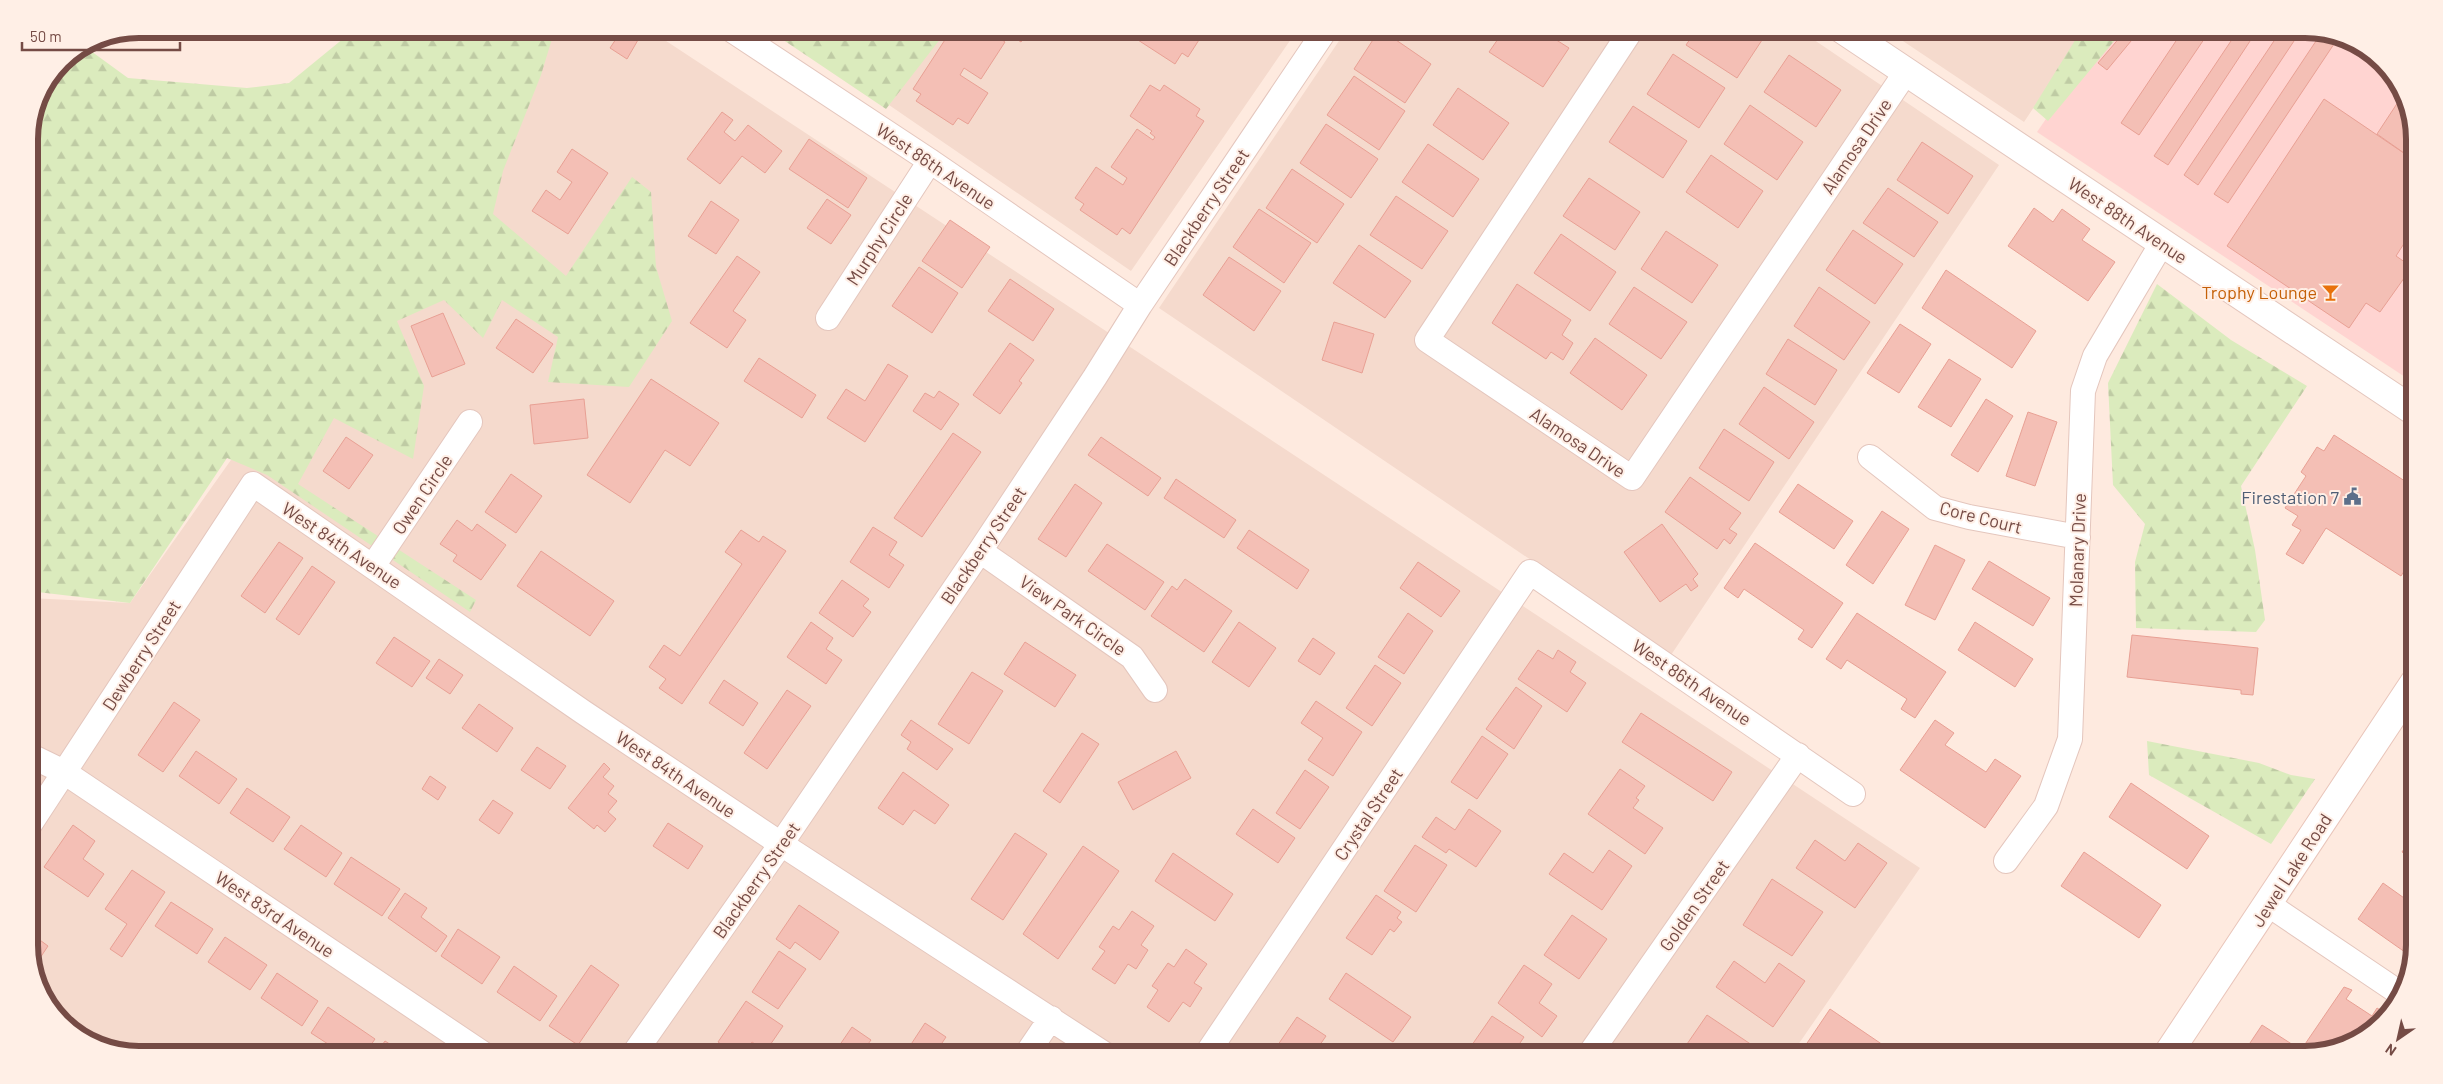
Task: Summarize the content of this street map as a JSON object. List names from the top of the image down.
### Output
{
  "streets": {
    "street": [
      "Alamosa Drive",
      "West 86th Avenue",
      "Blackberry Street",
      "West 88th Avenue",
      "Murphy Circle",
      "Owen Circle",
      "Core Court",
      "West 84th Avenue",
      "Molanary Drive",
      "View Park Circle",
      "Dewberry Street",
      "Crystal Street",
      "Jewel Lake Road",
      "Golden Street",
      "West 83rd Avenue"
    ]
  },
  "crossings": [
    ["Alamosa Drive", "West 88th Avenue"],
    ["West 86th Avenue", "Blackberry Street"],
    ["West 86th Avenue", "Murphy Circle"],
    ["West 86th Avenue", "Crystal Street"],
    ["West 86th Avenue", "Golden Street"],
    ["Blackberry Street", "West 84th Avenue"],
    ["Blackberry Street", "View Park Circle"],
    ["West 88th Avenue", "Molanary Drive"],
    ["Owen Circle", "West 84th Avenue"],
    ["Core Court", "Molanary Drive"],
    ["West 84th Avenue", "Dewberry Street"],
    ["Dewberry Street", "West 83rd Avenue"]
  ],
  "places": {
    "bar": ["Trophy Lounge"],
    "public building": ["Firestation 7"]
  },
  "scale_bar": "50 m",
  "north": "bottom left"
}
